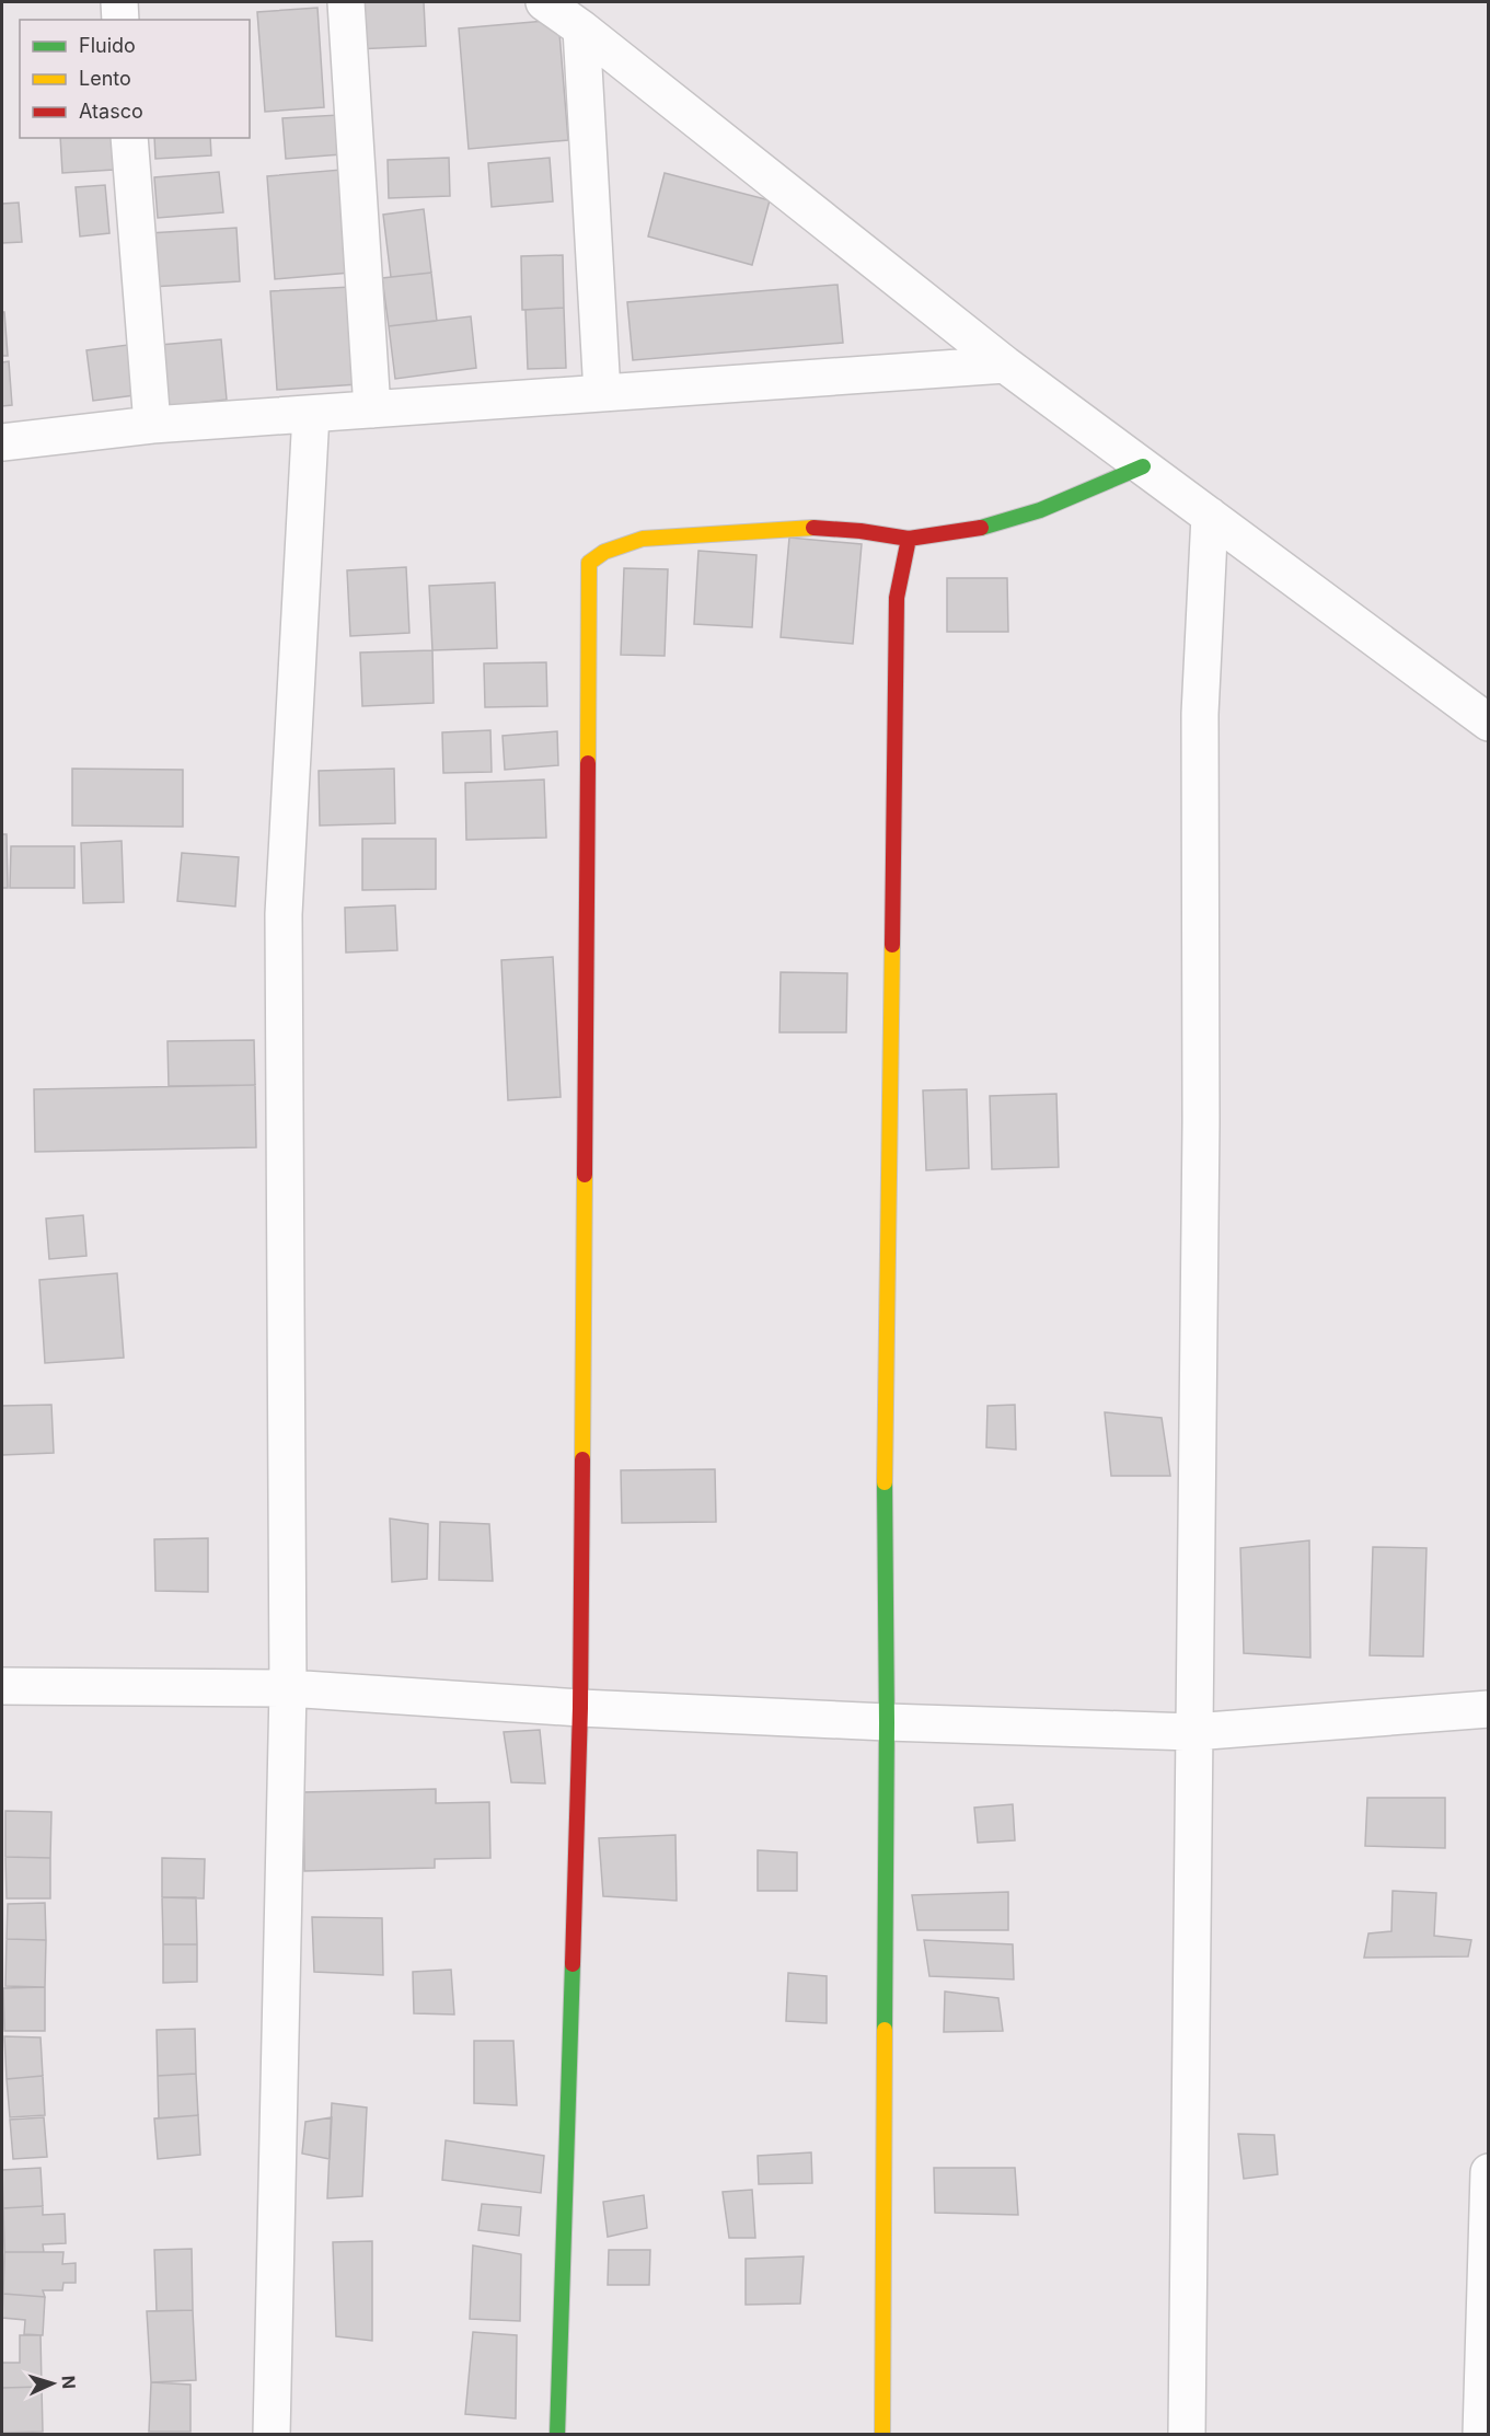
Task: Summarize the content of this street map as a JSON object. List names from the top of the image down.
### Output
{
  "legend": ["Fluido", "Lento", "Atasco"],
  "north": "right"
}
